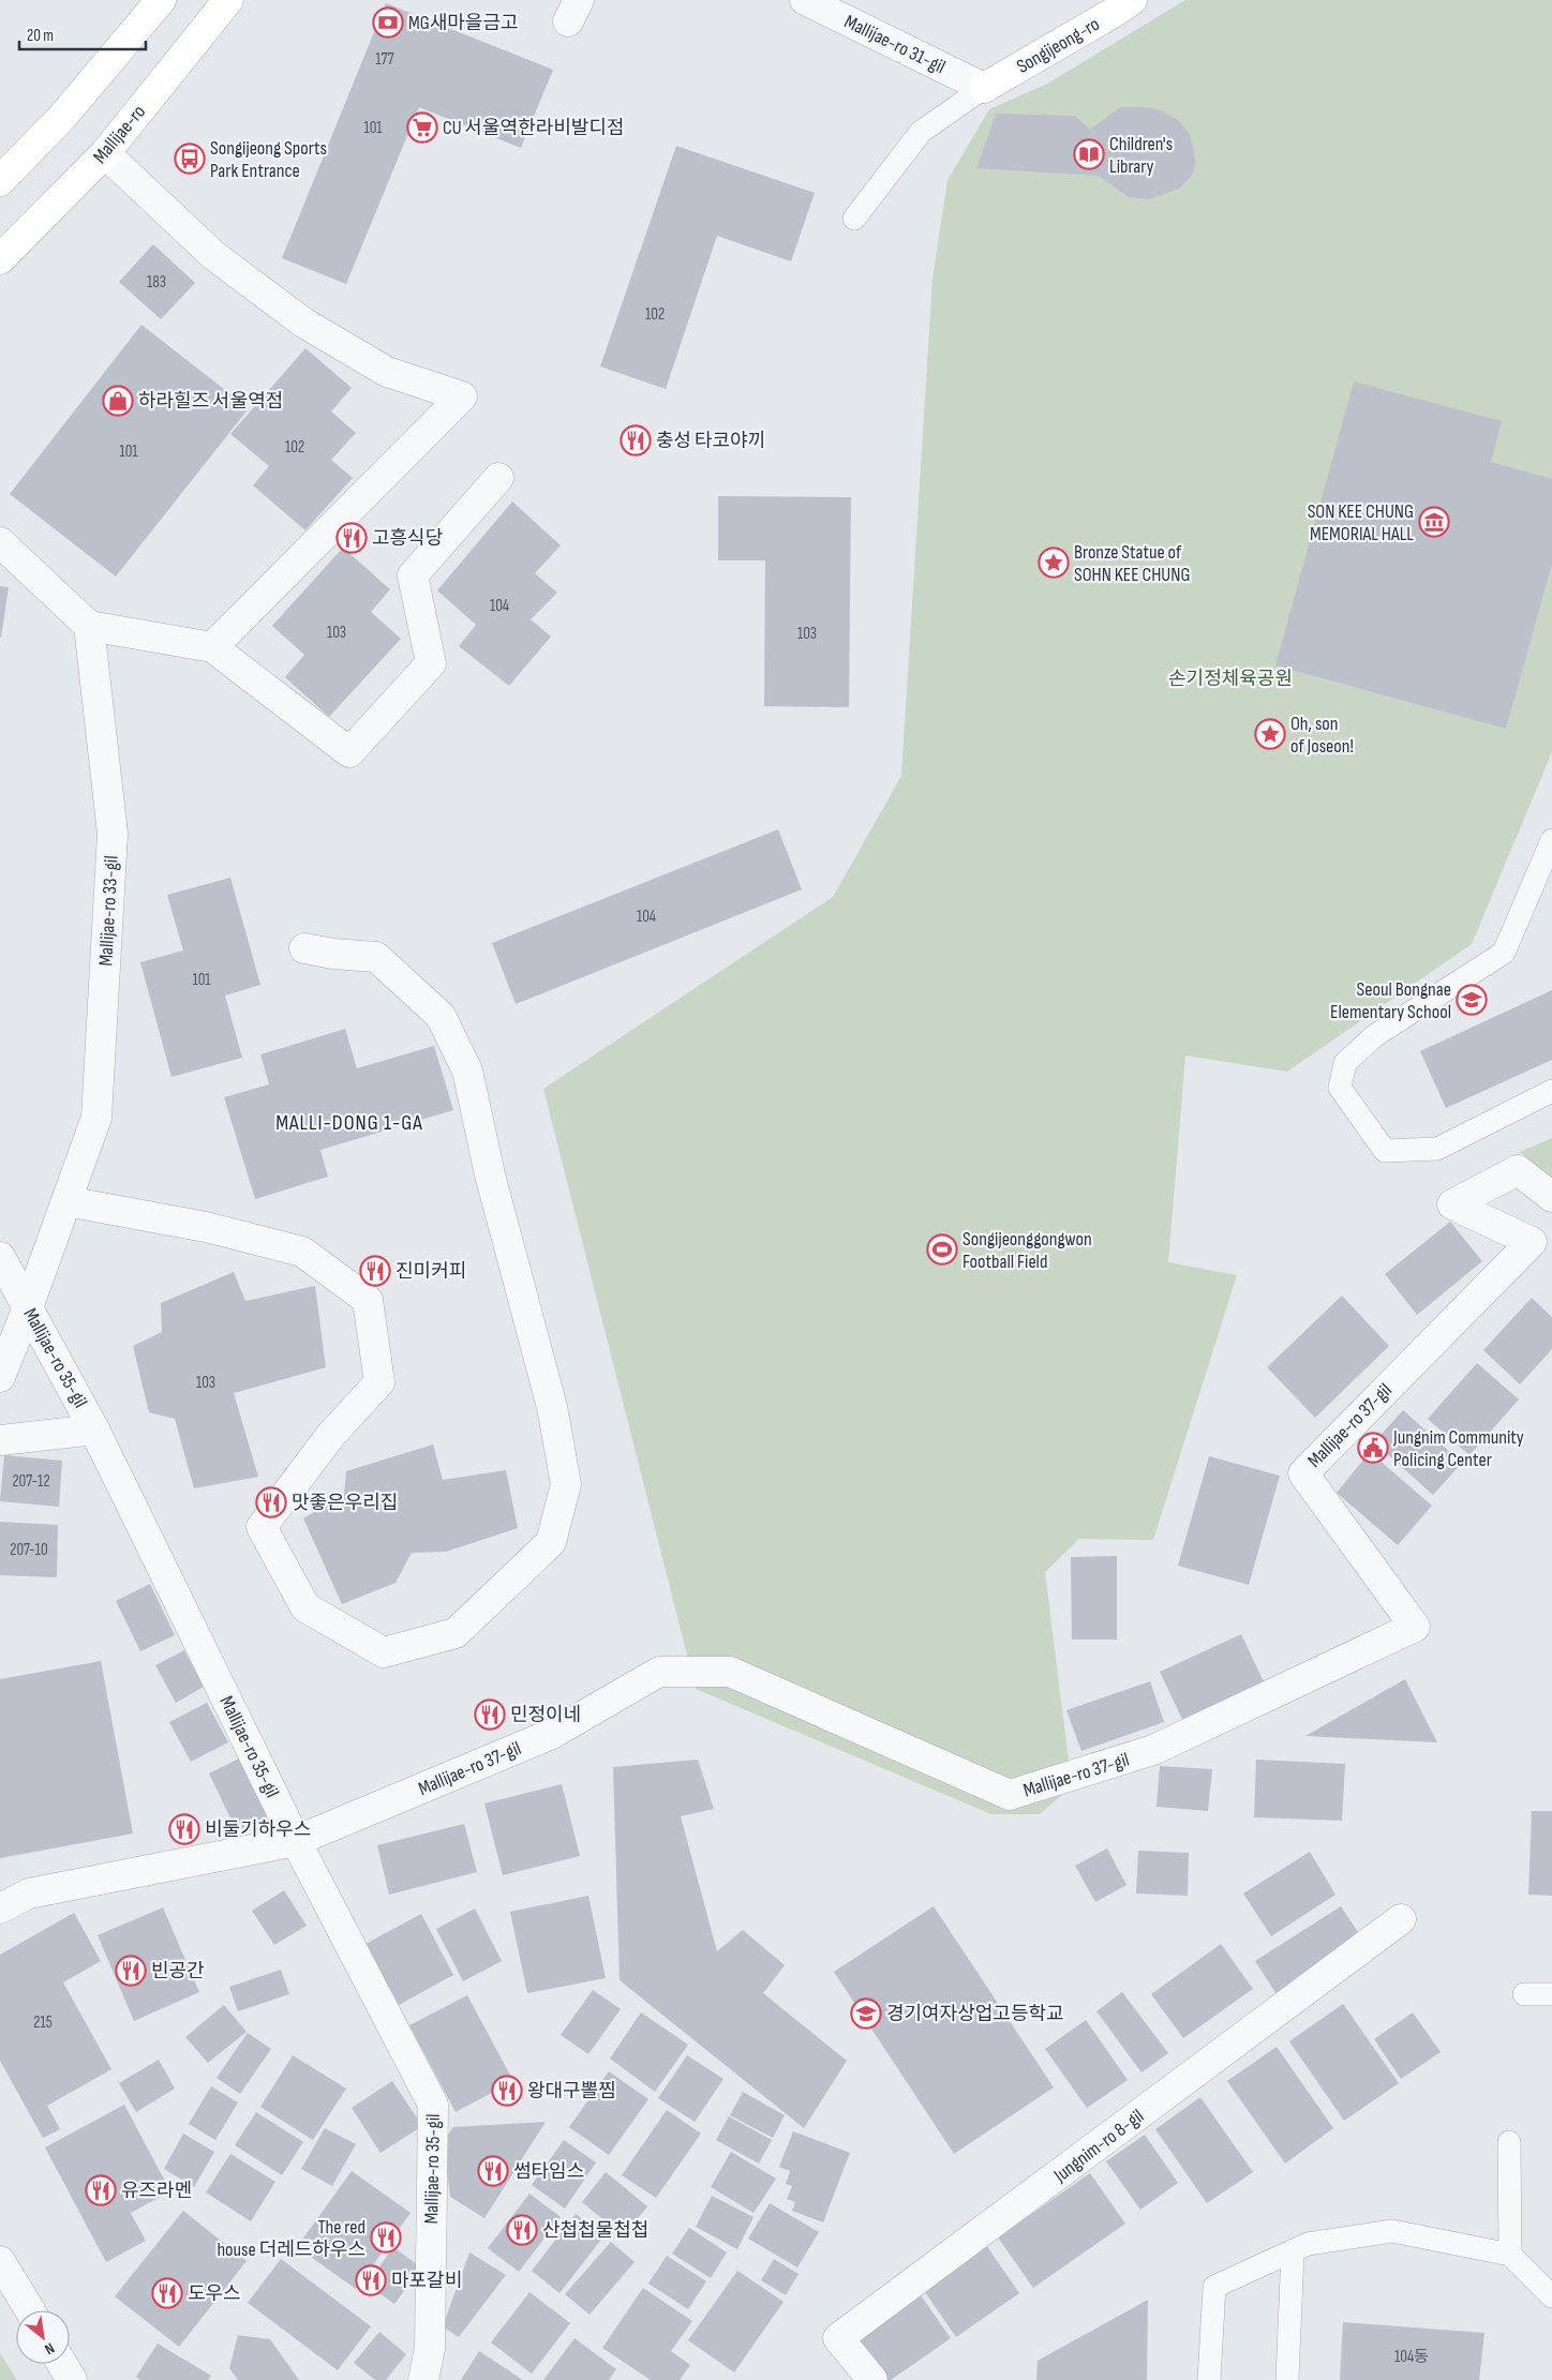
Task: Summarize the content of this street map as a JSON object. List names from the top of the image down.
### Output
{
  "streets": {
    "main road": ["Songijeong-ro", "Mallijae-ro"],
    "street": [
      "Mallijae-ro 31-gil",
      "Mallijae-ro 33-gil",
      "Mallijae-ro 35-gil",
      "Mallijae-ro 37-gil",
      "Jungnim-ro 8-gil"
    ]
  },
  "crossings": [
    ["Mallijae-ro 31-gil", "Songijeong-ro"],
    ["Mallijae-ro 33-gil", "Mallijae-ro 35-gil"],
    ["Mallijae-ro 35-gil", "Mallijae-ro 37-gil"]
  ],
  "districts": ["MALLI-DONG 1-GA"],
  "parks": ["손기정체육공원"],
  "places": {
    "bank": ["MG새마을금고"],
    "supermarket": ["CU 서울역한라비발디점"],
    "library": ["Children's Library"],
    "bus stop": ["Songijeong Sports Park Entrance"],
    "shop": ["하라힐즈 서울역점"],
    "restaurant": [
      "충성 타코야끼",
      "고흥식당",
      "진미커피",
      "맛좋은우리집",
      "민정이네",
      "비둘기하우스",
      "빈공간",
      "왕대구뽈찜",
      "썸타임스",
      "유즈라멘",
      "산첩첩물첩첩",
      "The red house 더레드하우스",
      "마포갈비",
      "도우스"
    ],
    "museum": ["SON KEE CHUNG MEMORIAL HALL"],
    "place": ["Bronze Statue of SOHN KEE CHUNG", "Oh, son of Joseon!"],
    "school or university": ["Seoul Bongnae Elementary School", "경기여자상업고등학교"],
    "sports": ["Songijeonggongwon Football Field"],
    "public building": ["Jungnim Community Policing Center"]
  },
  "house_numbers": [
    "177",
    "101",
    "183",
    "102",
    "102",
    "101",
    "104",
    "103",
    "103",
    "104",
    "101",
    "103",
    "207-12",
    "207-10",
    "215",
    "104동"
  ],
  "scale_bar": "20 m",
  "north": "bottom right"
}
